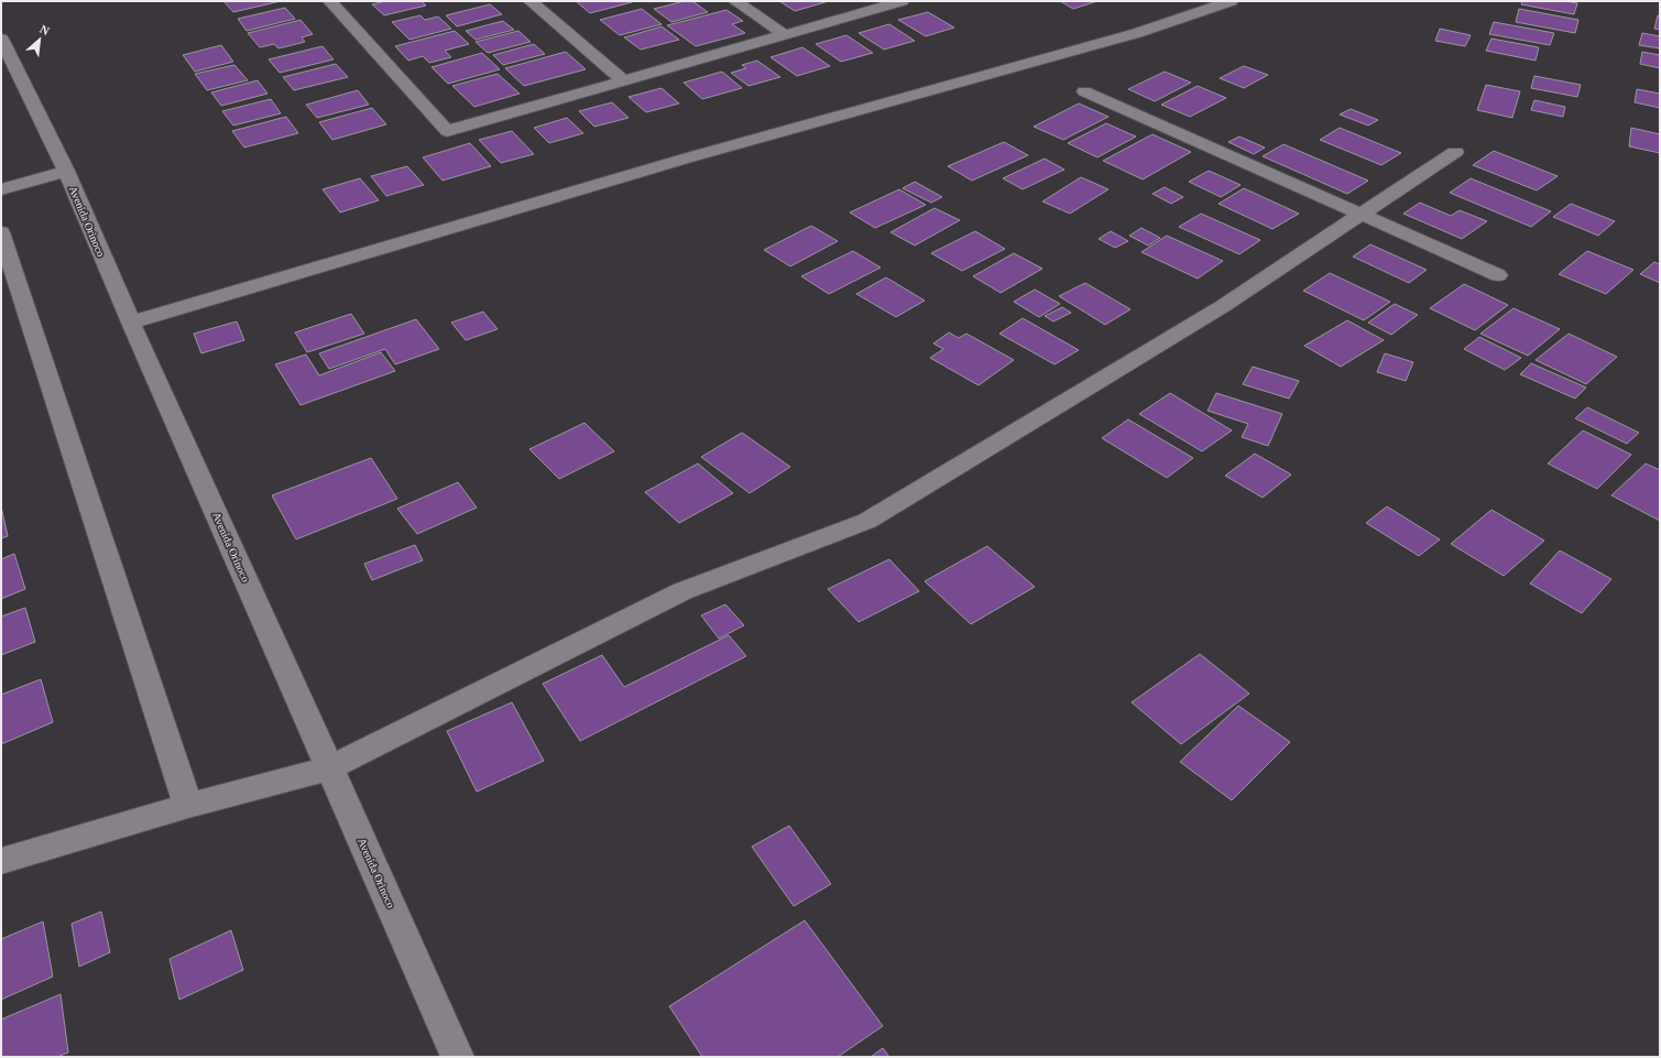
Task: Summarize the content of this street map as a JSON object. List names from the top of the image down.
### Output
{
  "streets": {
    "street": ["Avenida Orinoco"]
  },
  "north": "top right"
}
